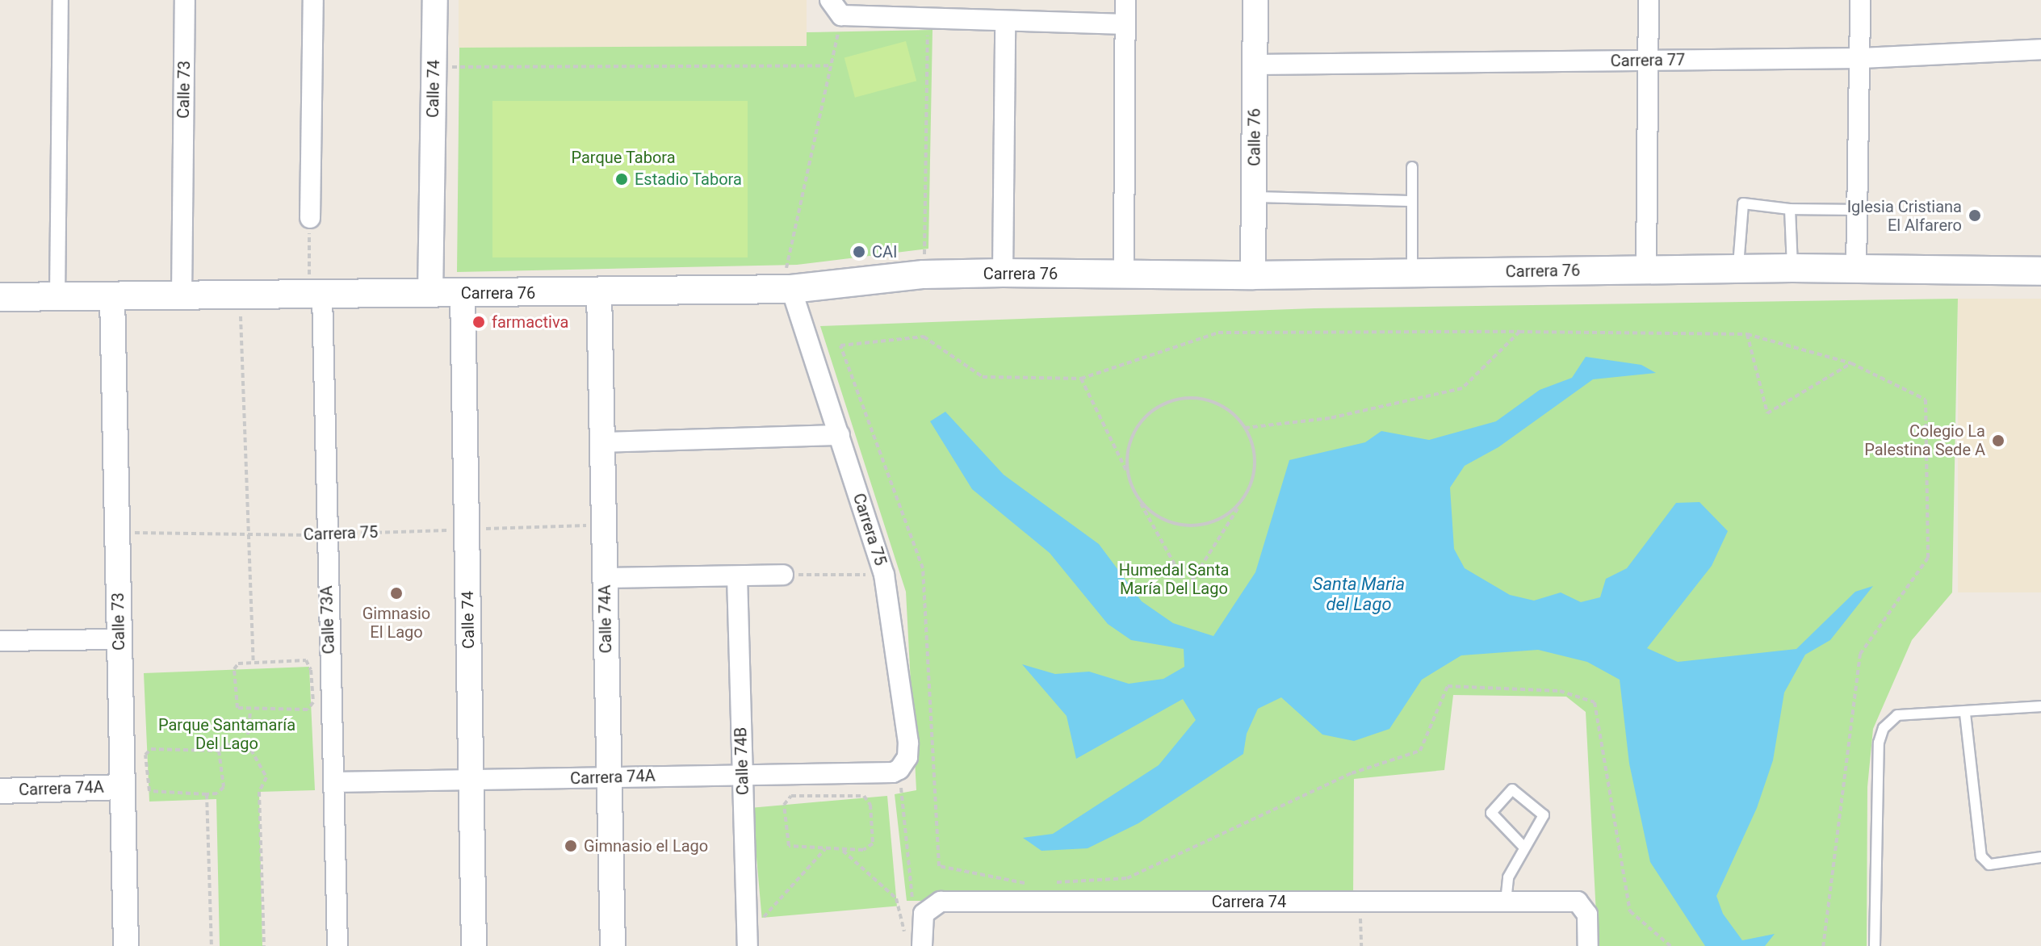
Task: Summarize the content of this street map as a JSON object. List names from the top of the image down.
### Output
{
  "streets": {
    "main road": ["Carrera 76"],
    "street": [
      "Carrera 77",
      "Calle 74",
      "Calle 73",
      "Calle 76",
      "Carrera 75",
      "Calle 74A",
      "Calle 73A",
      "Calle 74B",
      "Carrera 74A",
      "Carrera 74"
    ]
  },
  "crossings": [
    ["Carrera 77", "Calle 76"],
    ["Calle 74", "Carrera 76"],
    ["Calle 74", "Carrera 75"],
    ["Calle 74", "Carrera 74A"],
    ["Calle 73", "Carrera 76"],
    ["Calle 73", "Carrera 75"],
    ["Calle 73", "Carrera 74A"],
    ["Calle 76", "Carrera 76"],
    ["Carrera 76", "Carrera 75"],
    ["Carrera 76", "Calle 74A"],
    ["Carrera 76", "Calle 73A"],
    ["Carrera 75", "Calle 74A"],
    ["Carrera 75", "Calle 73A"],
    ["Carrera 75", "Carrera 74A"],
    ["Calle 74A", "Carrera 74A"],
    ["Calle 73A", "Carrera 74A"],
    ["Calle 74B", "Carrera 74A"]
  ],
  "water": ["Santa Maria del Lago"],
  "parks": ["Parque Tabora", "Humedal Santa María Del Lago", "Parque Santamaría Del Lago"],
  "places": [
    "Estadio Tabora",
    "Iglesia Cristiana El Alfarero",
    "CAI",
    "farmactiva",
    "Colegio La Palestina Sede A",
    "Gimnasio El Lago",
    "Gimnasio el Lago"
  ]
}
